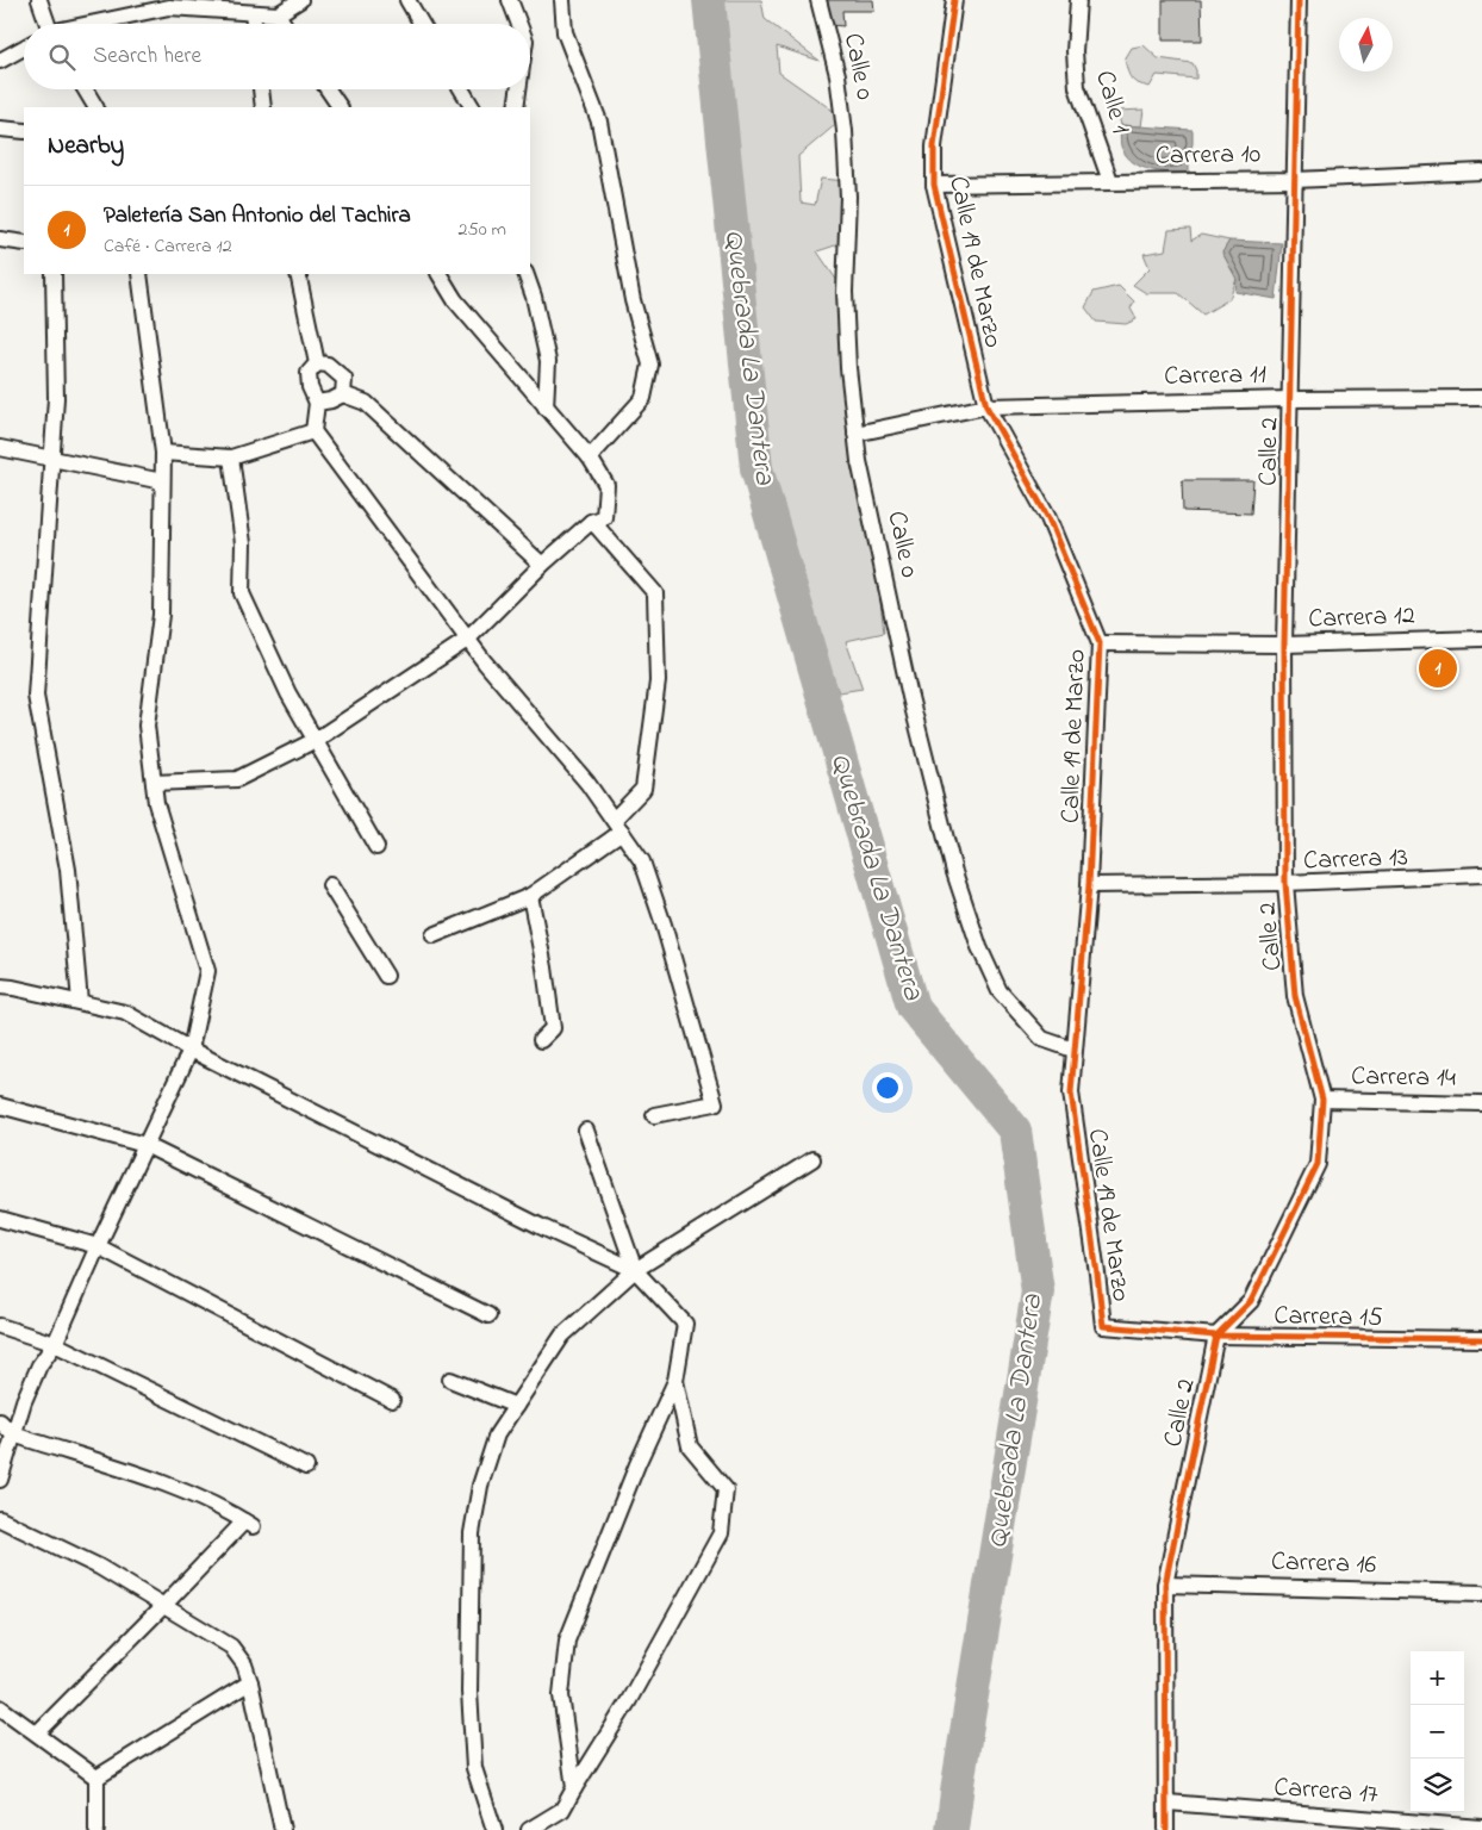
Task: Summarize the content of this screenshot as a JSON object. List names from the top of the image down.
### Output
{
  "streets": {
    "street": [
      "Calle 0",
      "Calle 1",
      "Carrera 10",
      "Calle 19 de Marzo",
      "Carrera 11",
      "Calle 2",
      "Carrera 12",
      "Carrera 13",
      "Carrera 14",
      "Carrera 15",
      "Carrera 16",
      "Carrera 17"
    ]
  },
  "crossings": [
    ["Calle 0", "Calle 19 de Marzo"],
    ["Calle 0", "Carrera 11"],
    ["Calle 1", "Carrera 10"],
    ["Carrera 10", "Calle 19 de Marzo"],
    ["Carrera 10", "Calle 2"],
    ["Calle 19 de Marzo", "Carrera 11"],
    ["Calle 19 de Marzo", "Carrera 12"],
    ["Calle 19 de Marzo", "Carrera 13"],
    ["Calle 19 de Marzo", "Carrera 15"],
    ["Carrera 11", "Calle 2"],
    ["Calle 2", "Carrera 12"],
    ["Calle 2", "Carrera 13"],
    ["Calle 2", "Carrera 14"],
    ["Calle 2", "Carrera 15"],
    ["Calle 2", "Carrera 16"],
    ["Calle 2", "Carrera 17"]
  ],
  "water": ["Quebrada La Dantera"],
  "north": "top",
  "page": {
    "search": "Search here",
    "heading": "Nearby",
    "list": [
      {
        "mark": "1",
        "name": "Paletería San Antonio del Tachira",
        "note": "Café · Carrera 12",
        "value": "250 m"
      }
    ],
    "pins": "1",
    "map_buttons": ["+", "−"]
  }
}
